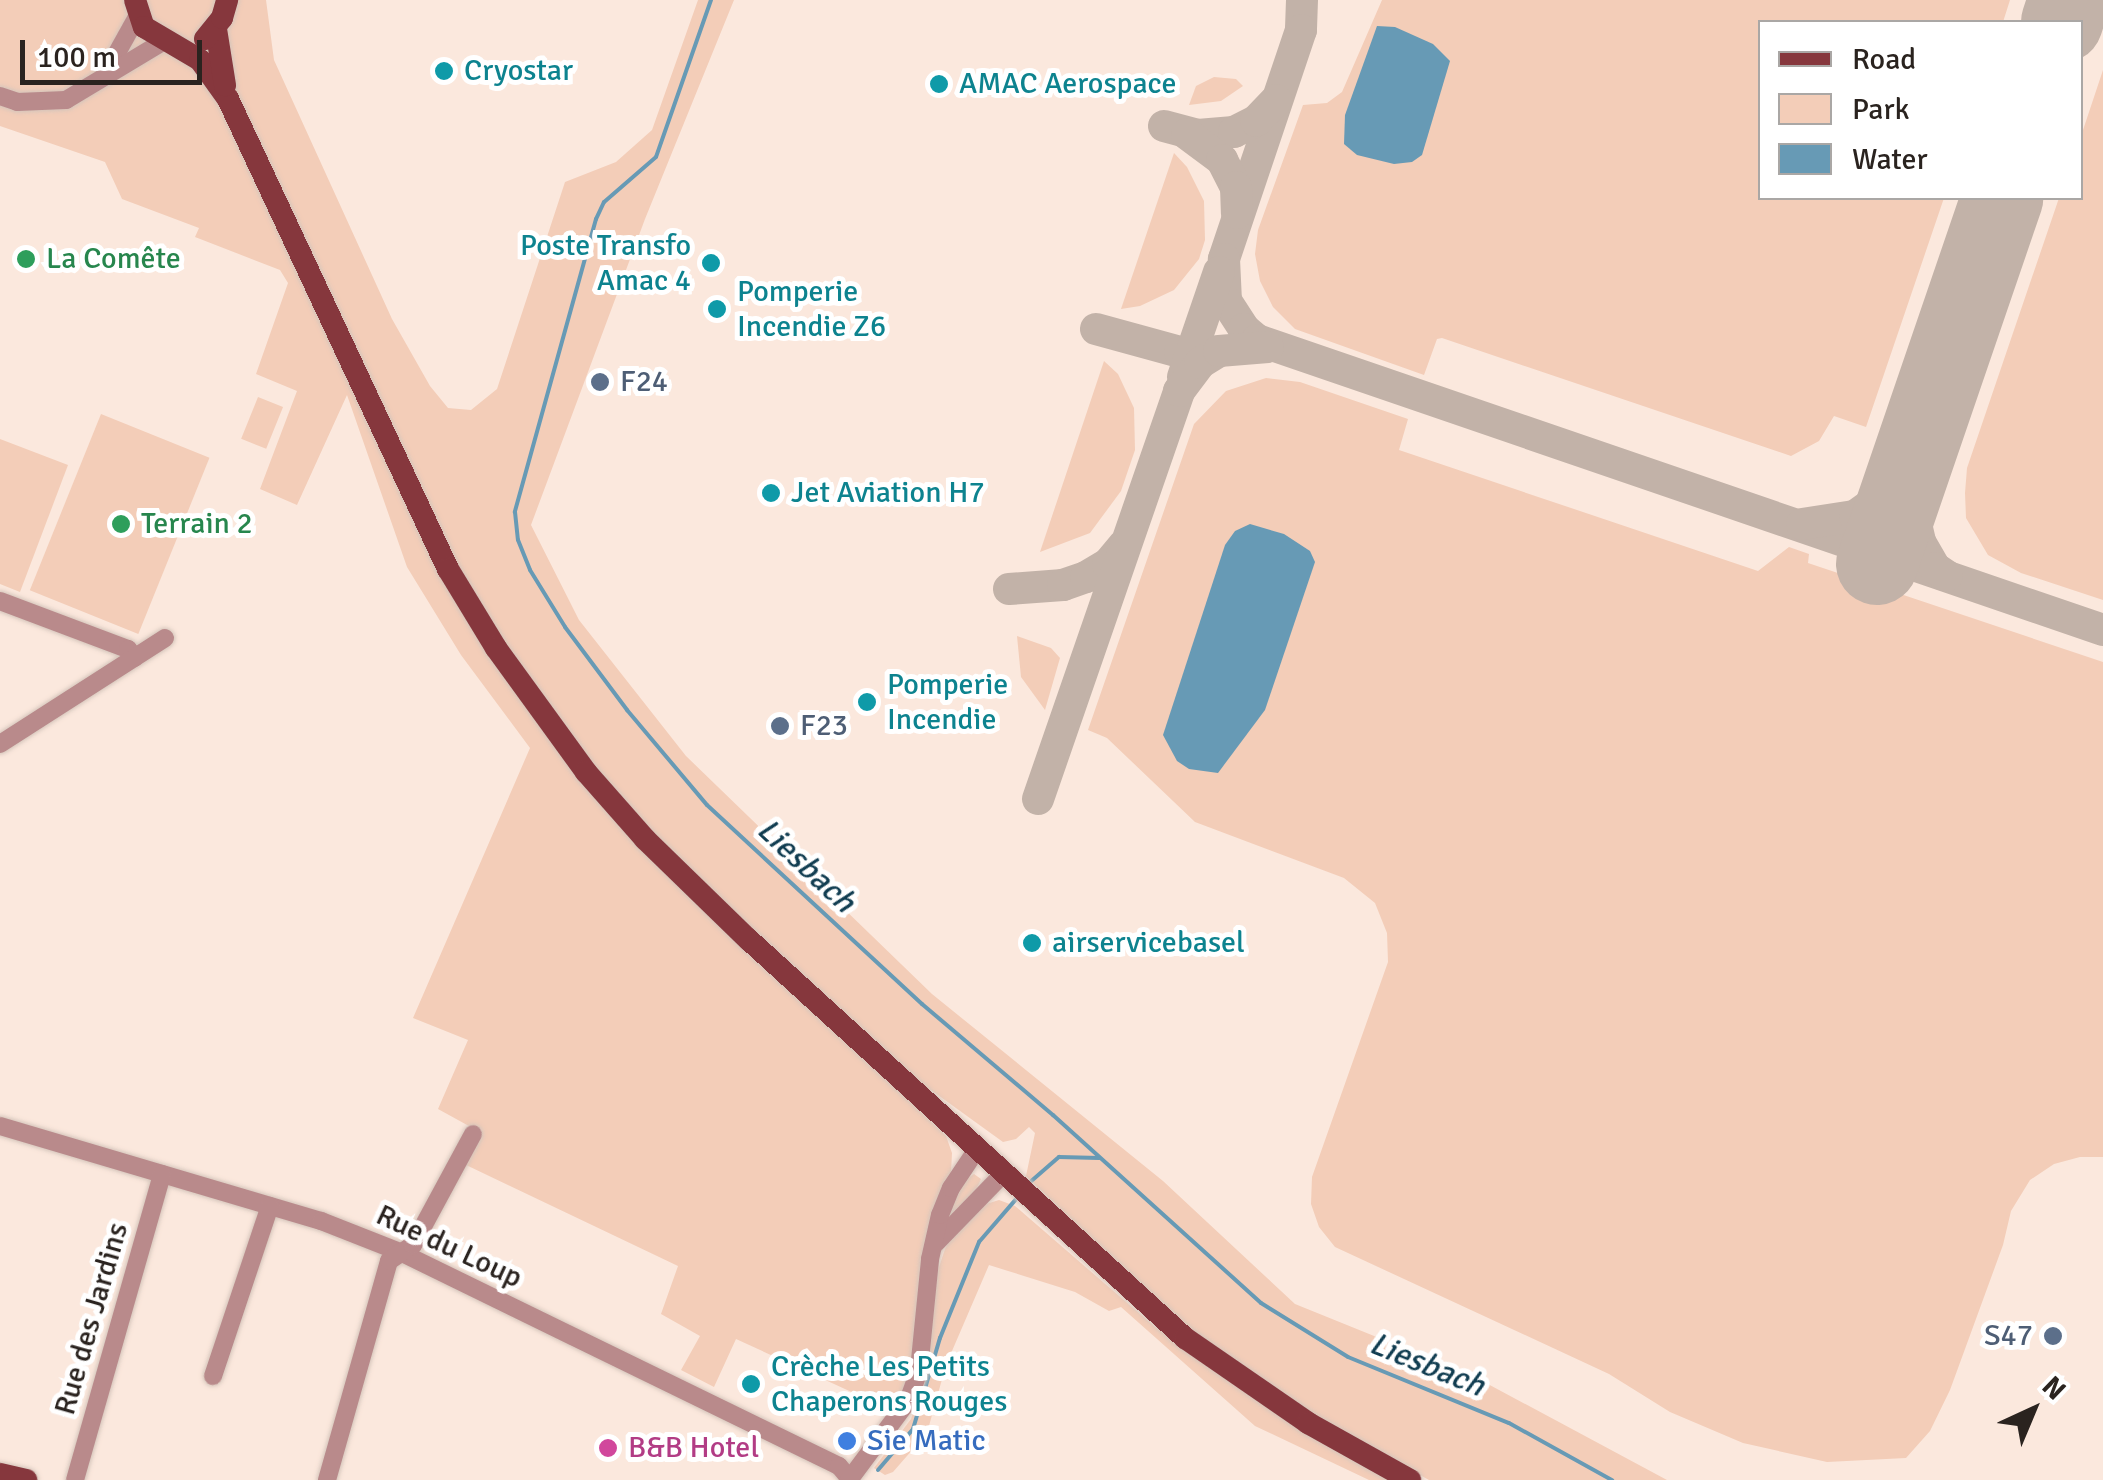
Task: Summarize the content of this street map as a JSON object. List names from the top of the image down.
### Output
{
  "streets": {
    "street": ["Rue du Loup", "Rue des Jardins"]
  },
  "crossings": [
    ["Rue du Loup", "Rue des Jardins"]
  ],
  "water": ["Liesbach"],
  "places": [
    "Cryostar",
    "AMAC Aerospace",
    "La Comête",
    "Poste Transfo Amac 4",
    "Pomperie Incendie Z6",
    "F24",
    "Jet Aviation H7",
    "Terrain 2",
    "Pomperie Incendie",
    "F23",
    "airservicebasel",
    "S47",
    "Crèche Les Petits Chaperons Rouges",
    "Sie Matic",
    "B&B Hotel"
  ],
  "legend": ["Road", "Park", "Water"],
  "scale_bar": "100 m",
  "north": "top right"
}
